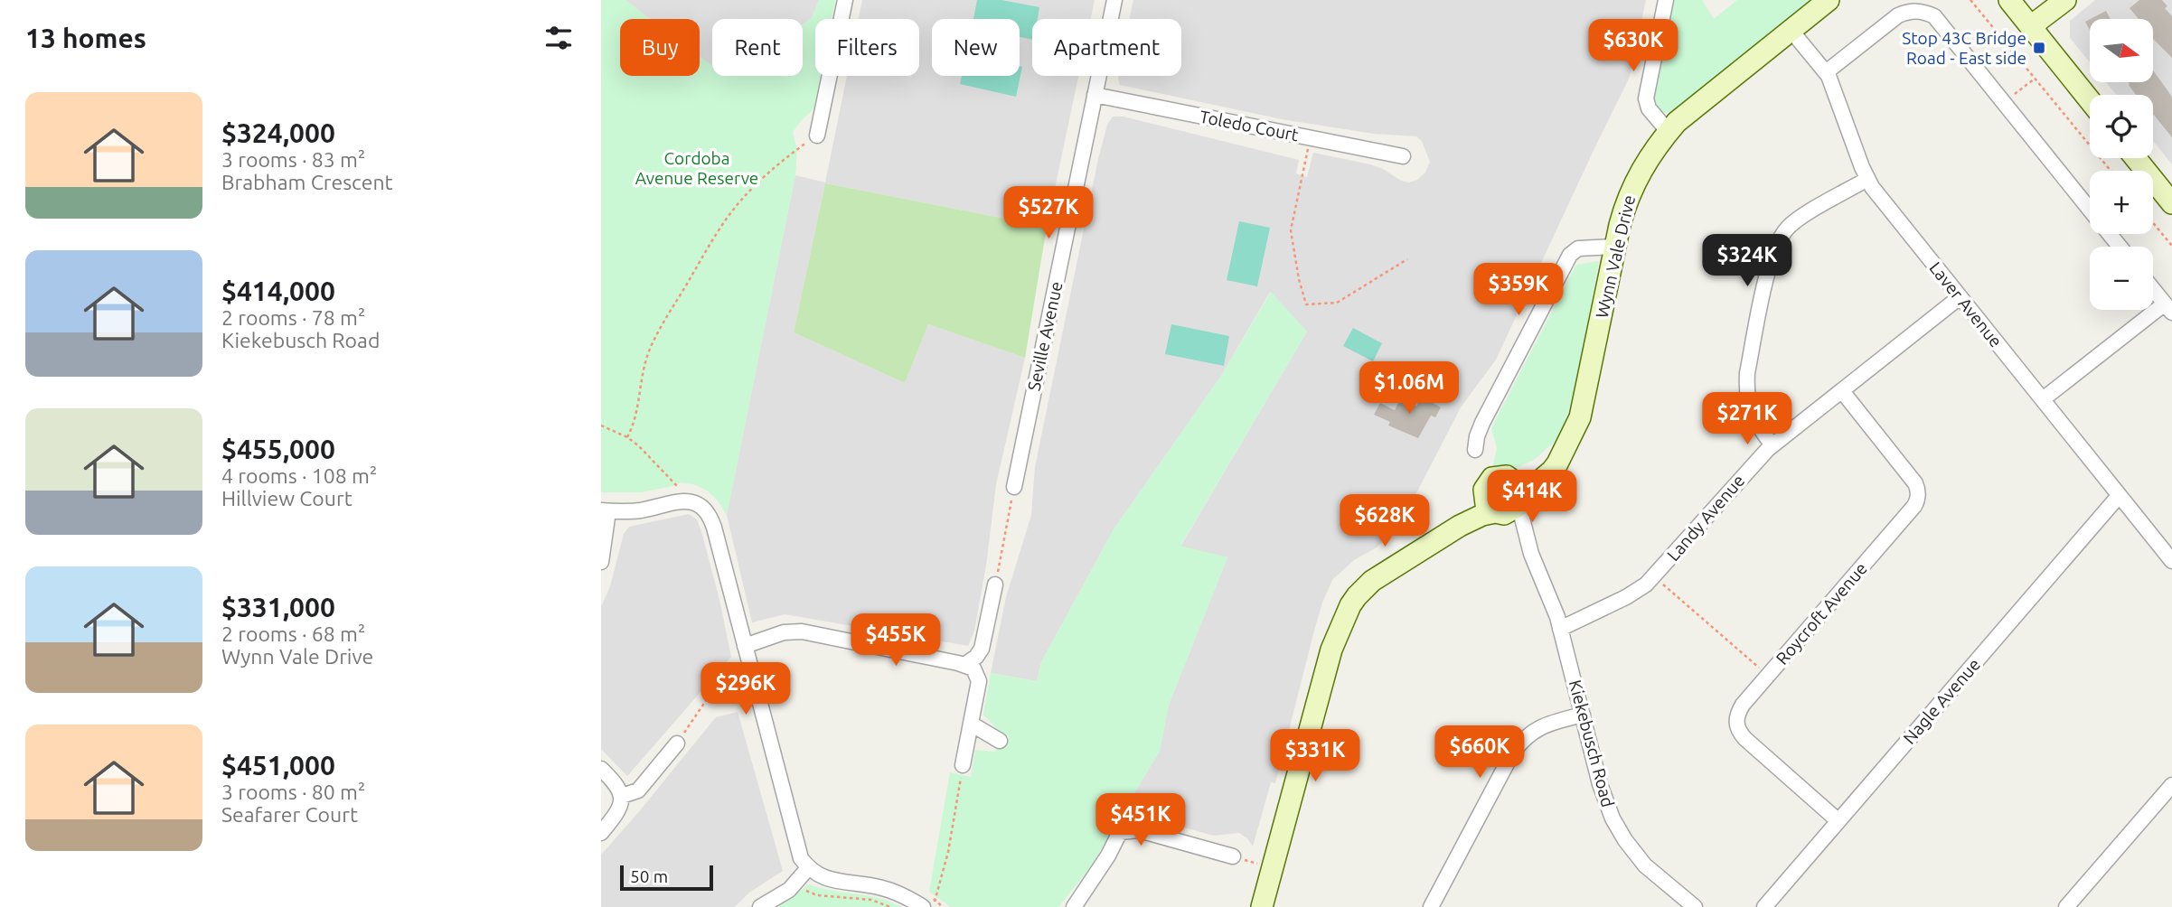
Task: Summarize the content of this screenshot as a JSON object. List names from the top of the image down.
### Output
{
  "streets": {
    "main road": ["Wynn Vale Drive"],
    "street": [
      "Toledo Court",
      "Laver Avenue",
      "Seville Avenue",
      "Landy Avenue",
      "Roycroft Avenue",
      "Nagle Avenue",
      "Kiekebusch Road"
    ]
  },
  "crossings": [
    ["Toledo Court", "Seville Avenue"],
    ["Wynn Vale Drive", "Laver Avenue"],
    ["Wynn Vale Drive", "Kiekebusch Road"],
    ["Laver Avenue", "Landy Avenue"],
    ["Laver Avenue", "Nagle Avenue"],
    ["Landy Avenue", "Roycroft Avenue"],
    ["Landy Avenue", "Kiekebusch Road"],
    ["Roycroft Avenue", "Nagle Avenue"]
  ],
  "parks": ["Cordoba Avenue Reserve"],
  "places": {
    "transit": ["Stop 43C Bridge Road - East side"]
  },
  "scale_bar": "50 m",
  "north": "right",
  "page": {
    "heading": "13 homes",
    "map_buttons": ["+", "−"],
    "price": [
      "$630K",
      "$527K",
      "$324K",
      "$359K",
      "$1.06M",
      "$271K",
      "$414K",
      "$628K",
      "$455K",
      "$296K",
      "$660K",
      "$331K",
      "$451K"
    ],
    "chip": [
      "Buy",
      "Rent",
      "Filters",
      "New",
      "Apartment"
    ],
    "list": [
      {
        "name": "$324,000",
        "note": "3 rooms · 83 m² · Brabham Crescent"
      },
      {
        "name": "$414,000",
        "note": "2 rooms · 78 m² · Kiekebusch Road"
      },
      {
        "name": "$455,000",
        "note": "4 rooms · 108 m² · Hillview Court"
      },
      {
        "name": "$331,000",
        "note": "2 rooms · 68 m² · Wynn Vale Drive"
      },
      {
        "name": "$451,000",
        "note": "3 rooms · 80 m² · Seafarer Court"
      }
    ],
    "scale": "50 m"
  }
}
